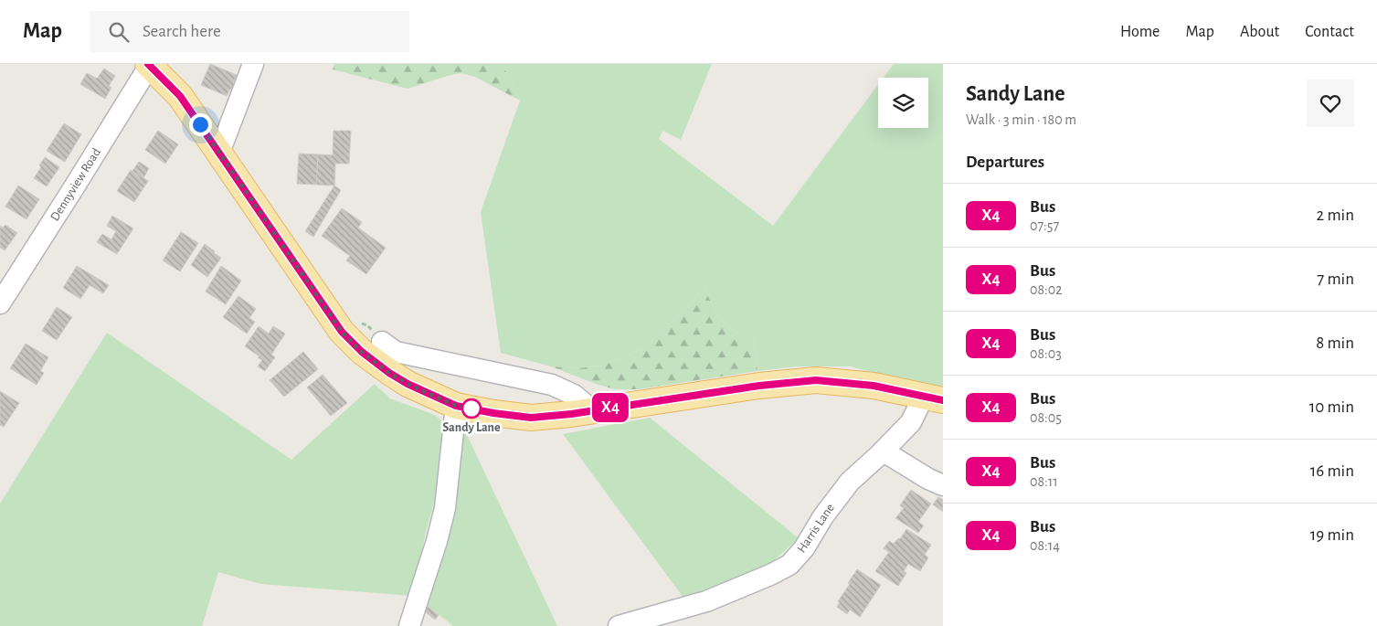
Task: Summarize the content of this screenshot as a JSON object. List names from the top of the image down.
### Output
{
  "streets": {
    "street": ["Dennyview Road", "Harris Lane"]
  },
  "places": ["Sandy Lane"],
  "lines": ["bus line X4"],
  "page": {
    "header": "Map",
    "search": "Search here",
    "nav": [
      "Home",
      "Map",
      "About",
      "Contact"
    ],
    "on_map": "X4",
    "heading": [
      ["Sandy Lane", "Walk · 3 min · 180 m"],
      "Departures"
    ],
    "list": [
      {
        "mark": "X4",
        "name": "Bus",
        "note": "07:57",
        "value": "2 min"
      },
      {
        "mark": "X4",
        "name": "Bus",
        "note": "08:02",
        "value": "7 min"
      },
      {
        "mark": "X4",
        "name": "Bus",
        "note": "08:03",
        "value": "8 min"
      },
      {
        "mark": "X4",
        "name": "Bus",
        "note": "08:05",
        "value": "10 min"
      },
      {
        "mark": "X4",
        "name": "Bus",
        "note": "08:11",
        "value": "16 min"
      },
      {
        "mark": "X4",
        "name": "Bus",
        "note": "08:14",
        "value": "19 min"
      }
    ]
  }
}
